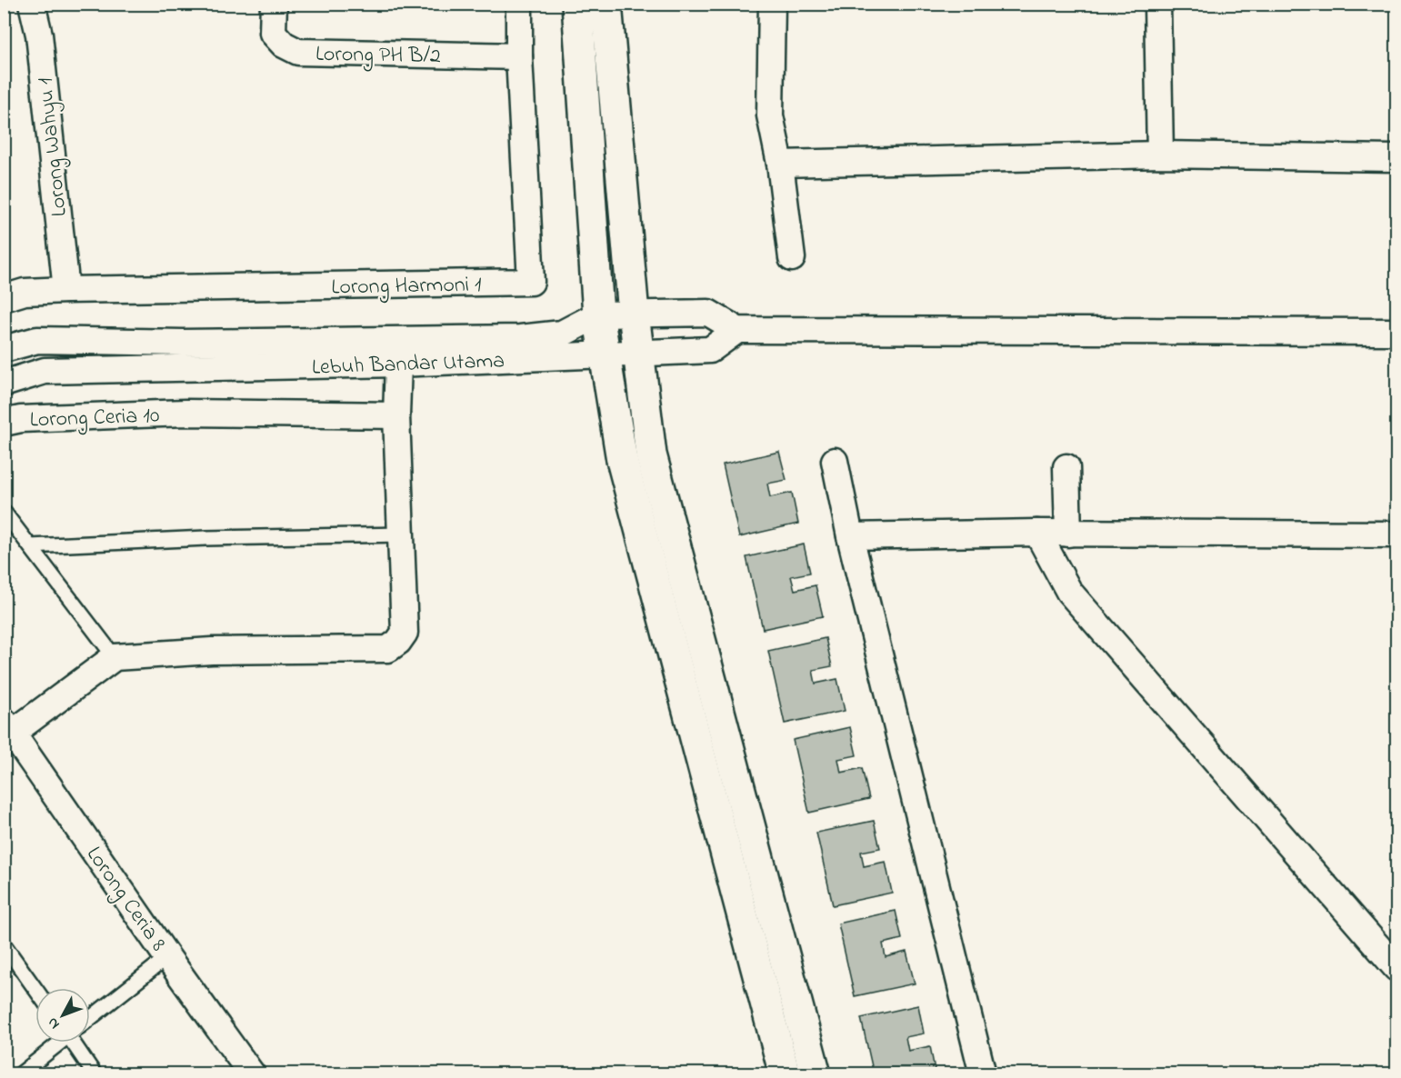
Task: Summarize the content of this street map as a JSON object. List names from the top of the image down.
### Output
{
  "streets": {
    "street": [
      "Lorong PH B/2",
      "Lorong Wahyu 1",
      "Lorong Harmoni 1",
      "Lebuh Bandar Utama",
      "Lorong Ceria 10",
      "Lorong Ceria 8"
    ]
  },
  "crossings": [
    ["Lorong PH B/2", "Lorong Harmoni 1"],
    ["Lorong Wahyu 1", "Lorong Harmoni 1"]
  ],
  "north": "bottom left"
}
